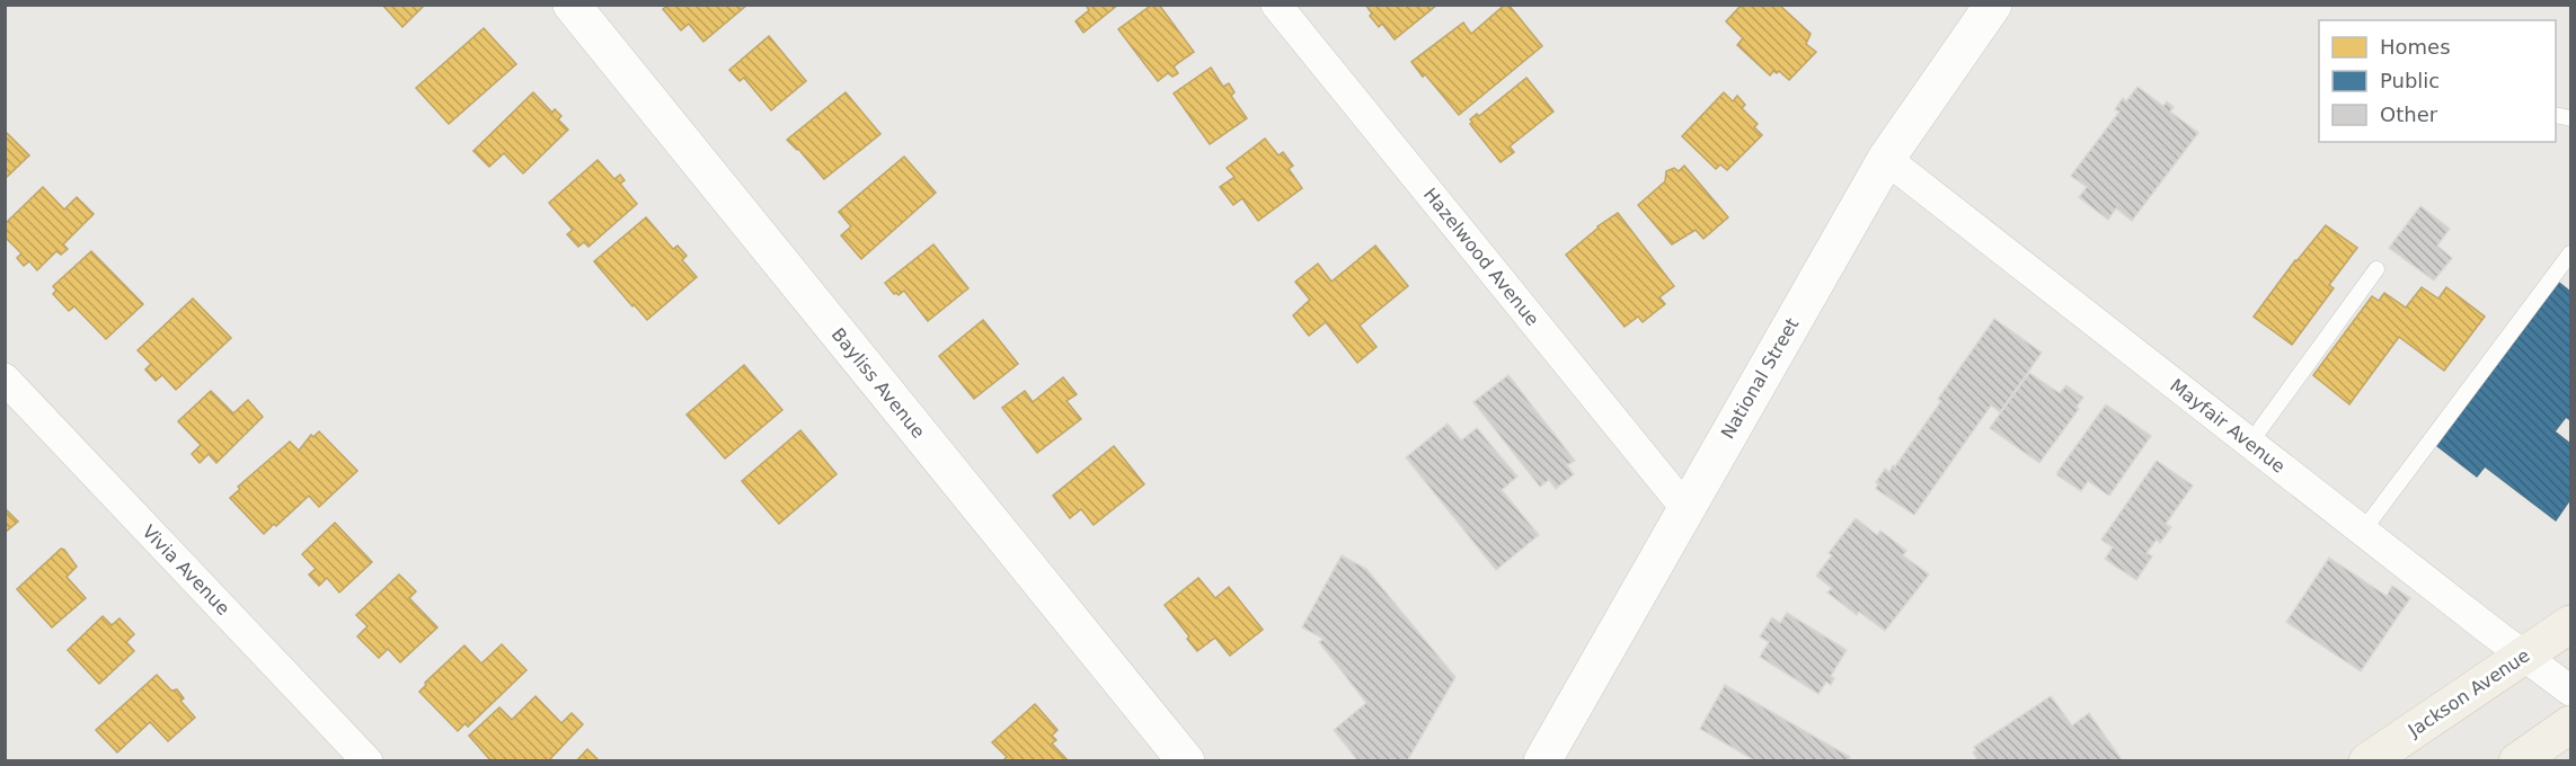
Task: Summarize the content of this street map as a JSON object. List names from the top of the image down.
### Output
{
  "streets": {
    "main road": ["Jackson Avenue"],
    "street": [
      "Hazelwood Avenue",
      "National Street",
      "Bayliss Avenue",
      "Mayfair Avenue",
      "Vivia Avenue"
    ]
  },
  "crossings": [
    ["Hazelwood Avenue", "National Street"],
    ["National Street", "Mayfair Avenue"],
    ["Mayfair Avenue", "Jackson Avenue"]
  ],
  "legend": ["Homes", "Public", "Other"]
}
